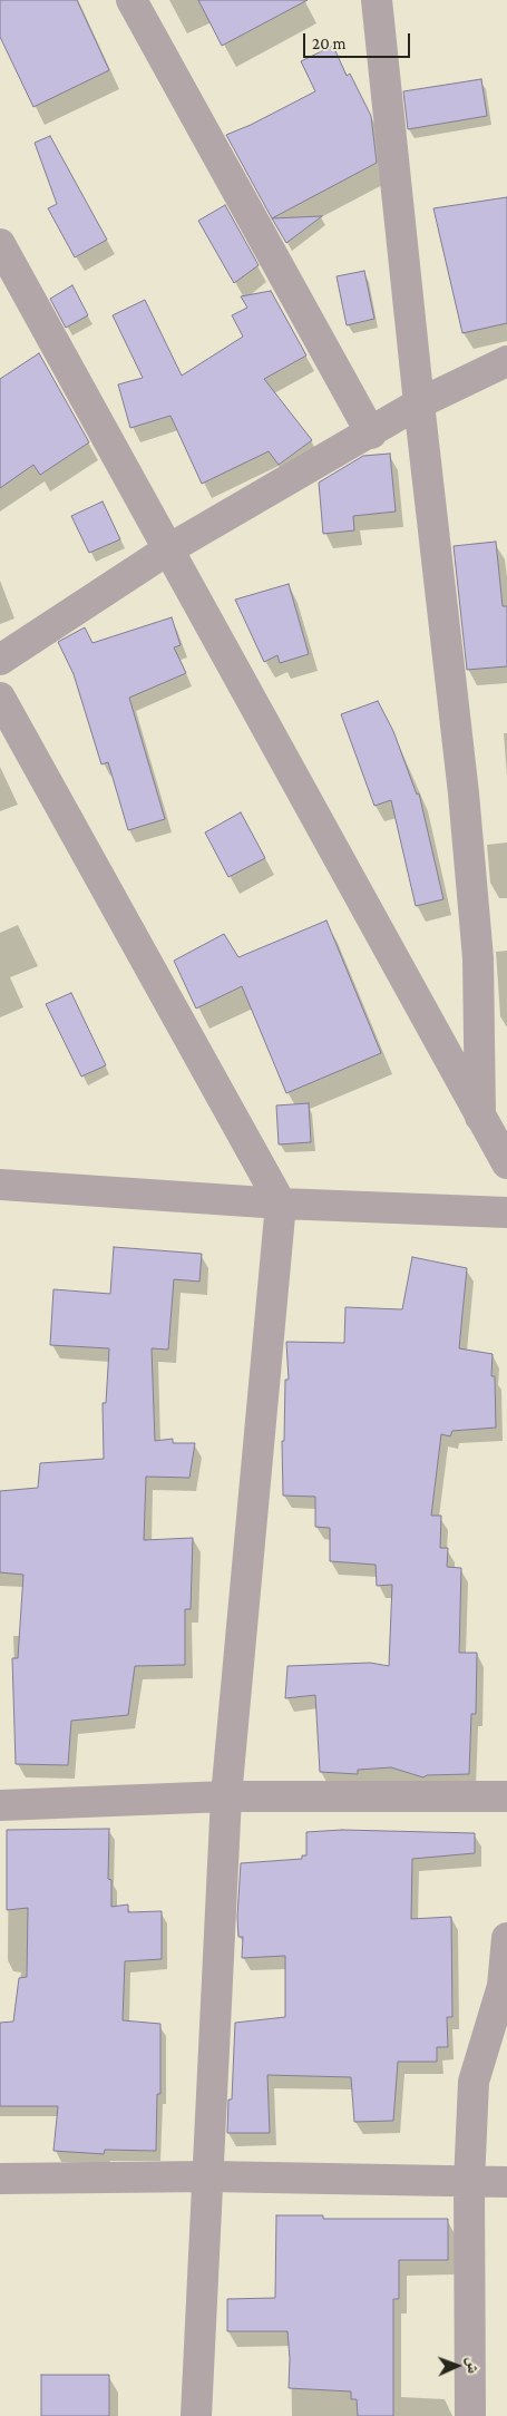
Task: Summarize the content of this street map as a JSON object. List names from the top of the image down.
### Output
{
  "scale_bar": "20 m",
  "north": "right"
}
